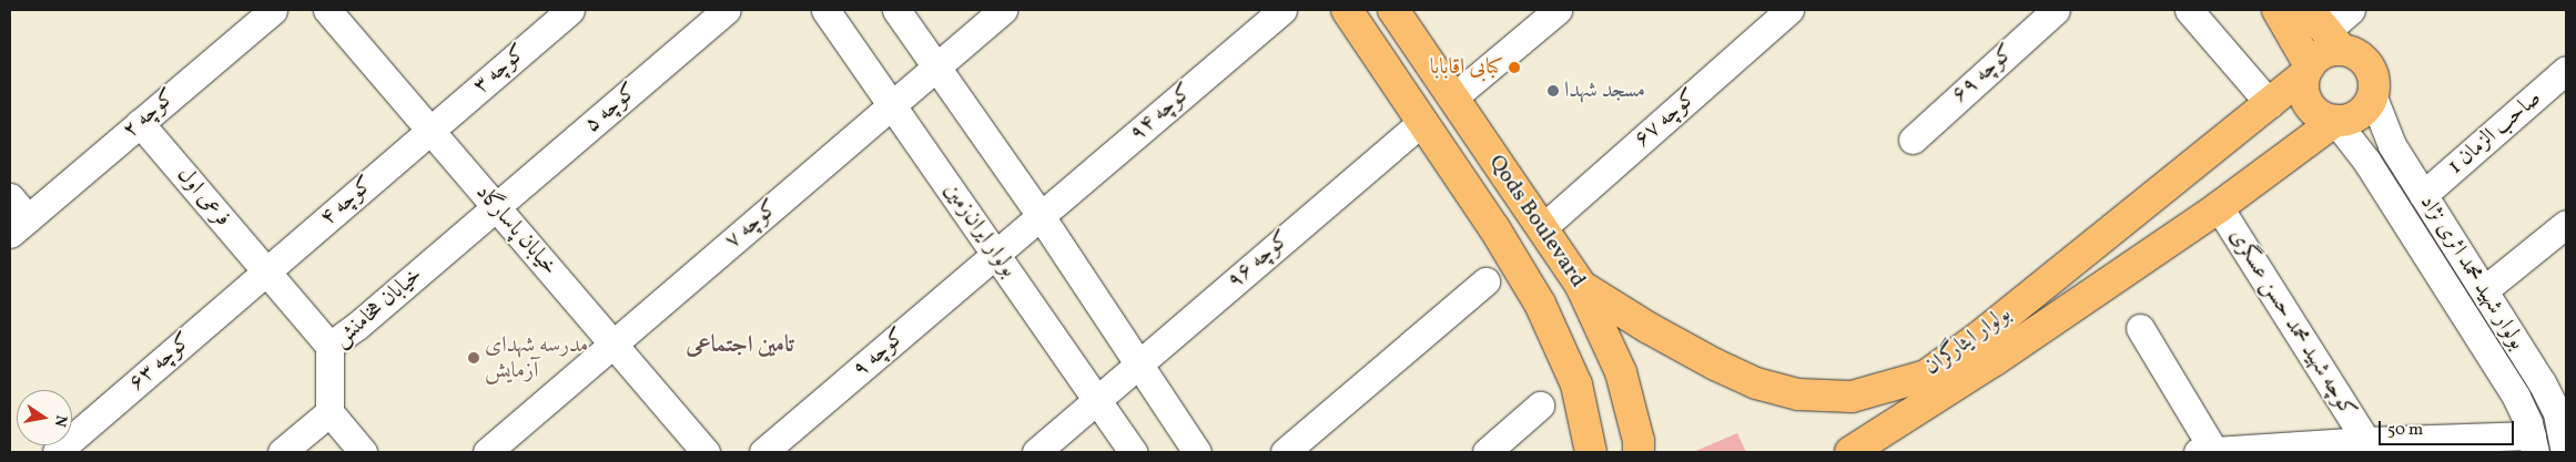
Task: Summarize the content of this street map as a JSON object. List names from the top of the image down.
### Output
{
  "streets": {
    "main road": ["Qods Boulevard", "بولوار ایثارگران"],
    "street": [
      "کوچه ۳",
      "کوچه ۶۹",
      "کوچه ۵",
      "کوچه ۹۴",
      "کوچه ۲",
      "کوچه ۶۷",
      "صاحب الزمان 1",
      "فرعی اول",
      "کوچه ۴",
      "کوچه ۷",
      "خیابان پاسارگاد",
      "بولوار ایران‌زمین",
      "کوچه ۹۶",
      "بولوار شهید محمد اثری نژاد",
      "خیابان هخامنش",
      "کوچه شهید محمد حسن عسگری",
      "کوچه ۹",
      "کوچه ۶۳"
    ]
  },
  "crossings": [
    ["کوچه ۳", "کوچه ۴"],
    ["کوچه ۳", "خیابان پاسارگاد"],
    ["کوچه ۵", "خیابان پاسارگاد"],
    ["کوچه ۵", "خیابان هخامنش"],
    ["کوچه ۹۴", "بولوار ایران‌زمین"],
    ["کوچه ۹۴", "کوچه ۹"],
    ["کوچه ۲", "فرعی اول"],
    ["کوچه ۶۷", "Qods Boulevard"],
    ["صاحب الزمان 1", "بولوار شهید محمد اثری نژاد"],
    ["فرعی اول", "کوچه ۴"],
    ["فرعی اول", "خیابان هخامنش"],
    ["فرعی اول", "کوچه ۶۳"],
    ["کوچه ۴", "خیابان پاسارگاد"],
    ["کوچه ۴", "کوچه ۶۳"],
    ["Qods Boulevard", "کوچه ۹۶"],
    ["Qods Boulevard", "بولوار ایثارگران"],
    ["کوچه ۷", "خیابان پاسارگاد"],
    ["کوچه ۷", "بولوار ایران‌زمین"],
    ["خیابان پاسارگاد", "خیابان هخامنش"],
    ["بولوار ایران‌زمین", "کوچه ۹۶"],
    ["بولوار ایران‌زمین", "کوچه ۹"],
    ["بولوار شهید محمد اثری نژاد", "بولوار ایثارگران"],
    ["کوچه شهید محمد حسن عسگری", "بولوار ایثارگران"]
  ],
  "districts": ["تامین اجتماعی"],
  "places": ["کبابی اقابابا", "مسجد شهدا", "مدرسه شهدای آزمایش"],
  "scale_bar": "50 m",
  "north": "right"
}
